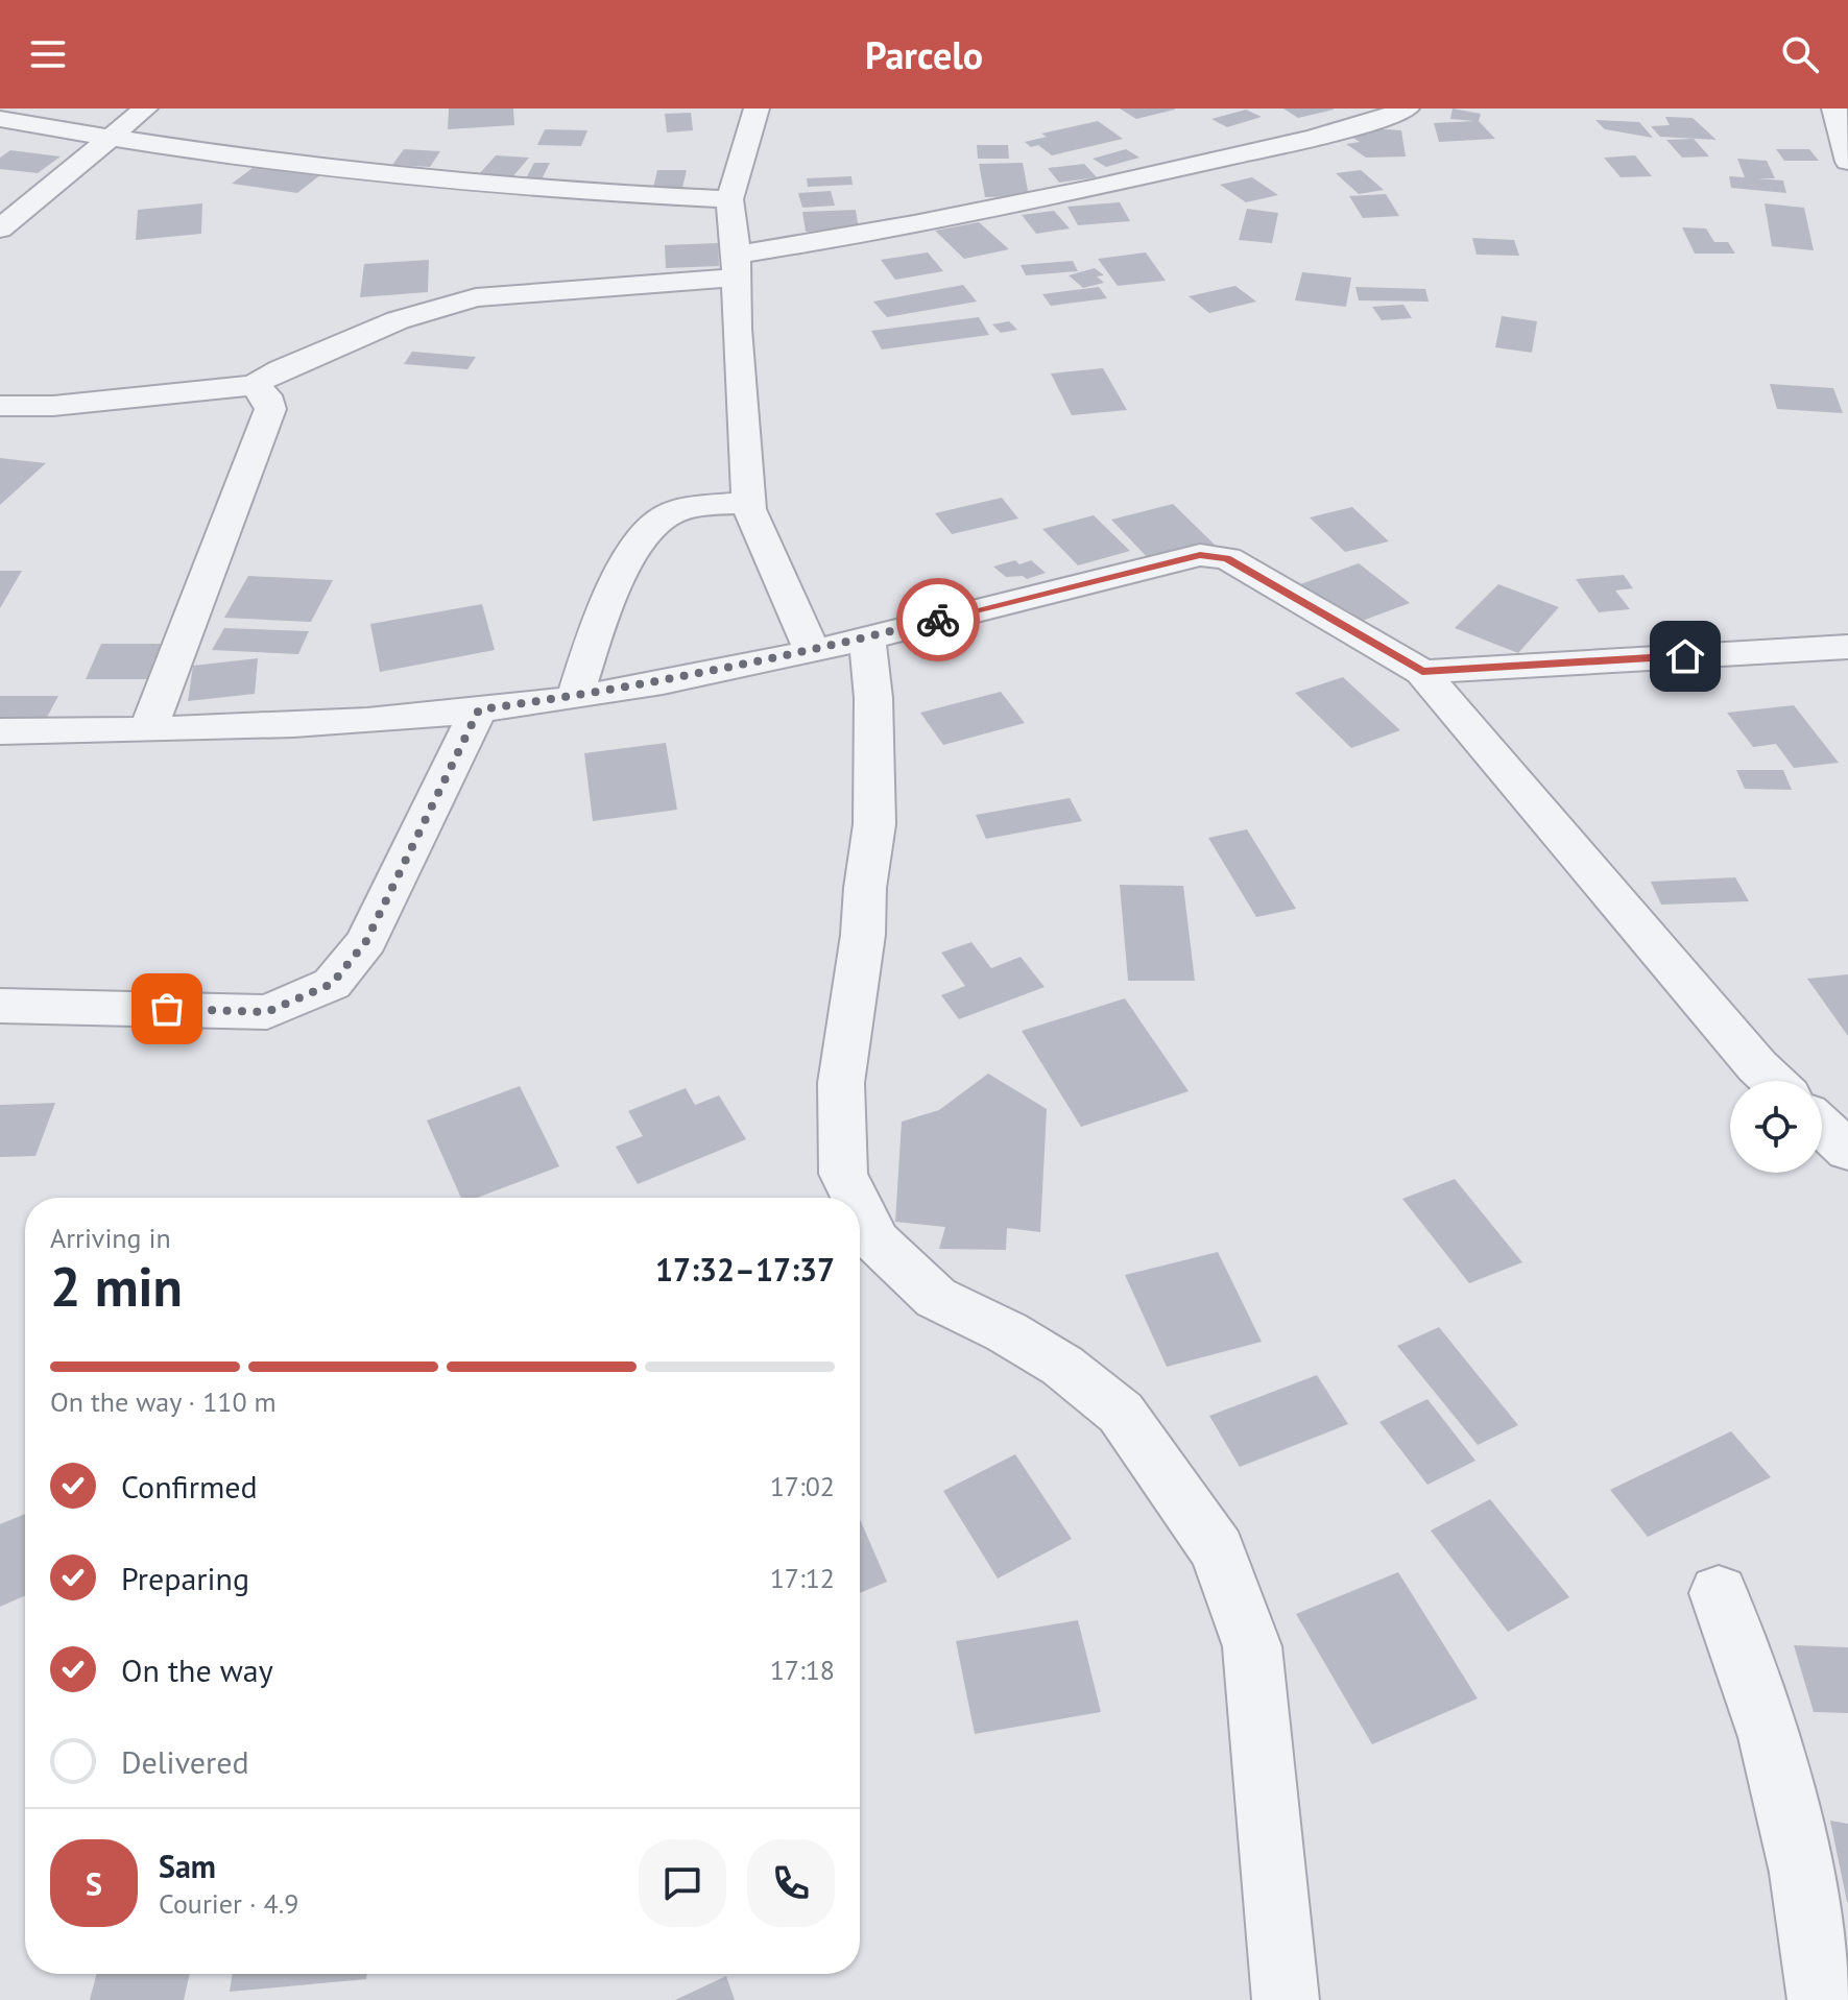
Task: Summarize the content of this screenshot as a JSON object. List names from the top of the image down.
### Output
{
  "page": {
    "header": "Parcelo",
    "heading": ["2 min", "Arriving in", "17:32–17:37"],
    "panel": ["Sam", "Courier · 4.9"],
    "bar": "On the way · 110 m",
    "list": [
      ["Confirmed", "17:02"],
      ["Preparing", "17:12"],
      ["On the way", "17:18"],
      "Delivered"
    ],
    "round": "S"
  }
}
